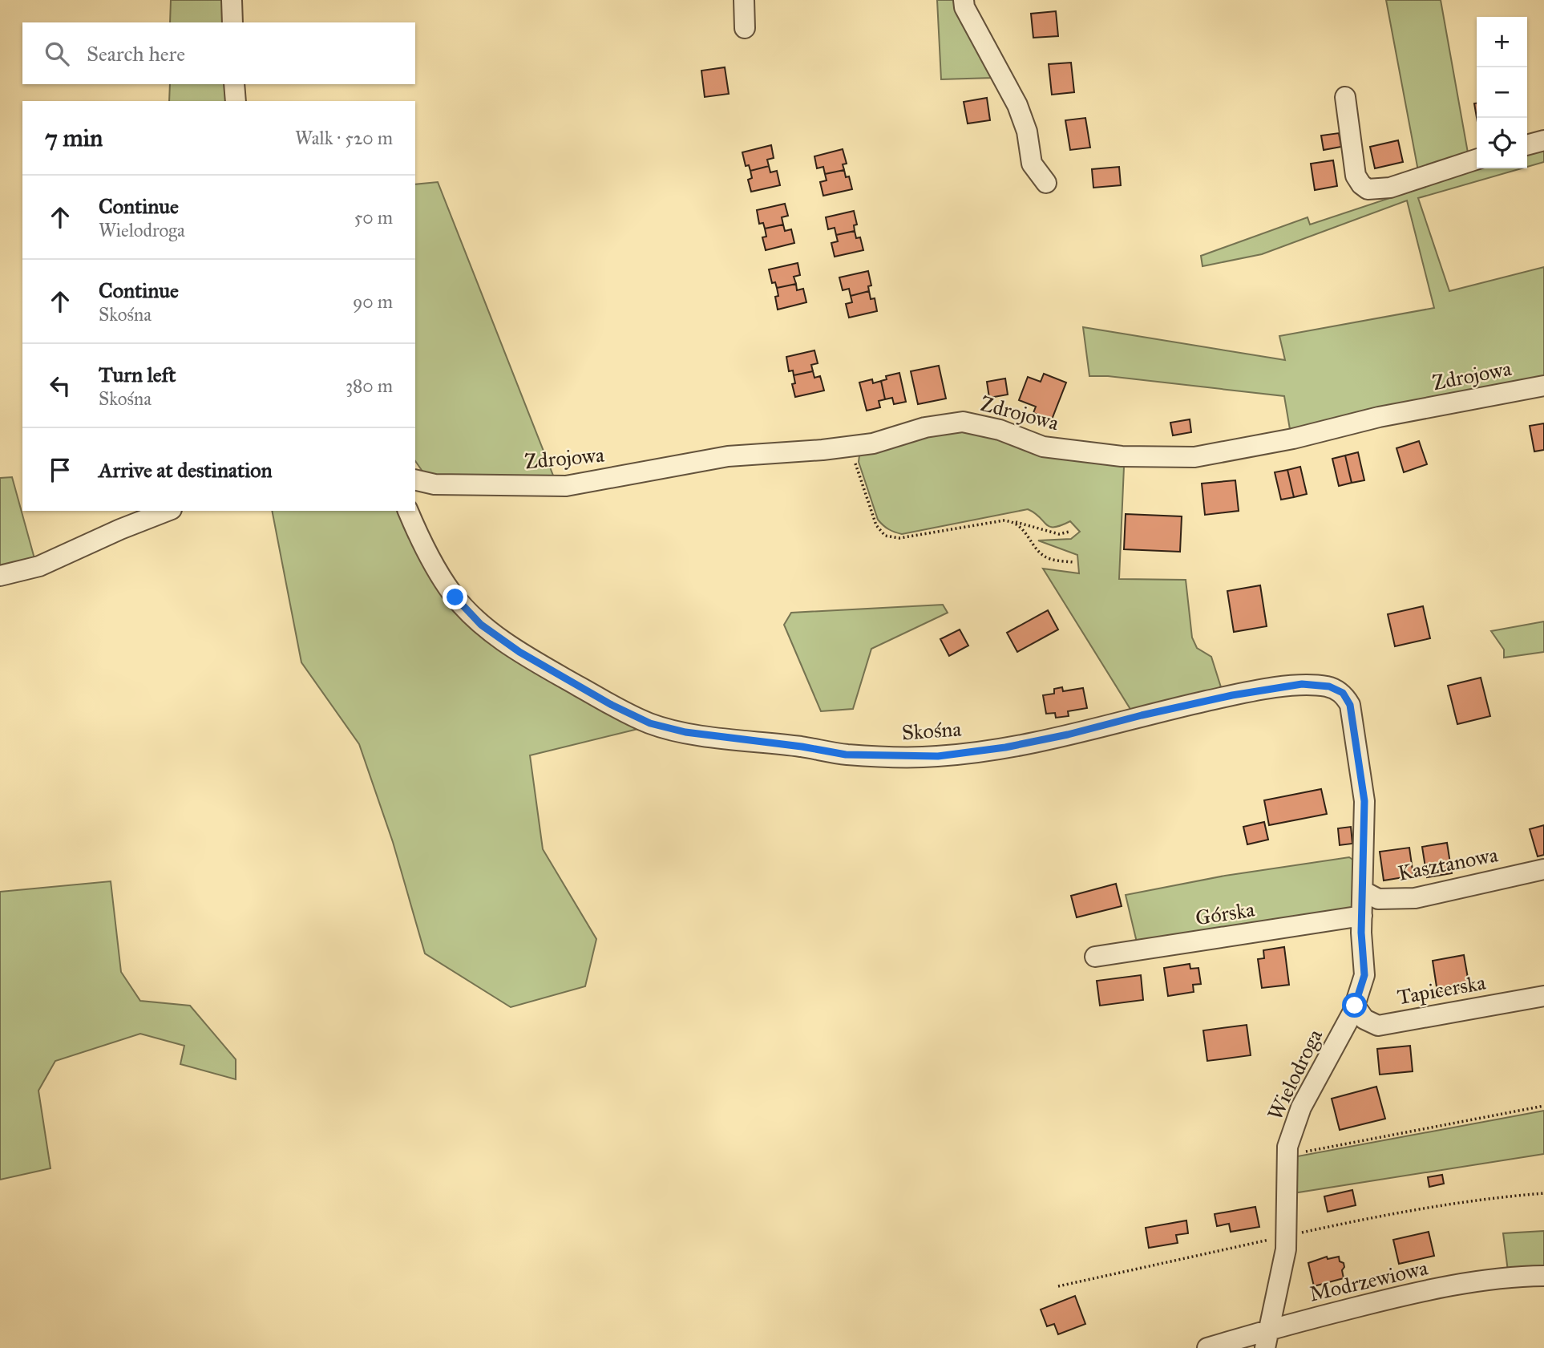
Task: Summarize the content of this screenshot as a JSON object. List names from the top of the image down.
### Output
{
  "streets": {
    "street": [
      "Zdrojowa",
      "Skośna",
      "Kasztanowa",
      "Górska",
      "Tapicerska",
      "Wielodroga",
      "Modrzewiowa"
    ]
  },
  "crossings": [
    ["Skośna", "Kasztanowa"],
    ["Skośna", "Wielodroga"],
    ["Kasztanowa", "Wielodroga"],
    ["Górska", "Wielodroga"],
    ["Tapicerska", "Wielodroga"],
    ["Wielodroga", "Modrzewiowa"]
  ],
  "page": {
    "map_buttons": ["+", "−"],
    "search": "Search here",
    "heading": ["7 min", "Walk · 520 m"],
    "list": [
      ["Continue", "Wielodroga", "50 m"],
      ["Continue", "Skośna", "90 m"],
      ["Turn left", "Skośna", "380 m"],
      "Arrive at destination"
    ]
  }
}
